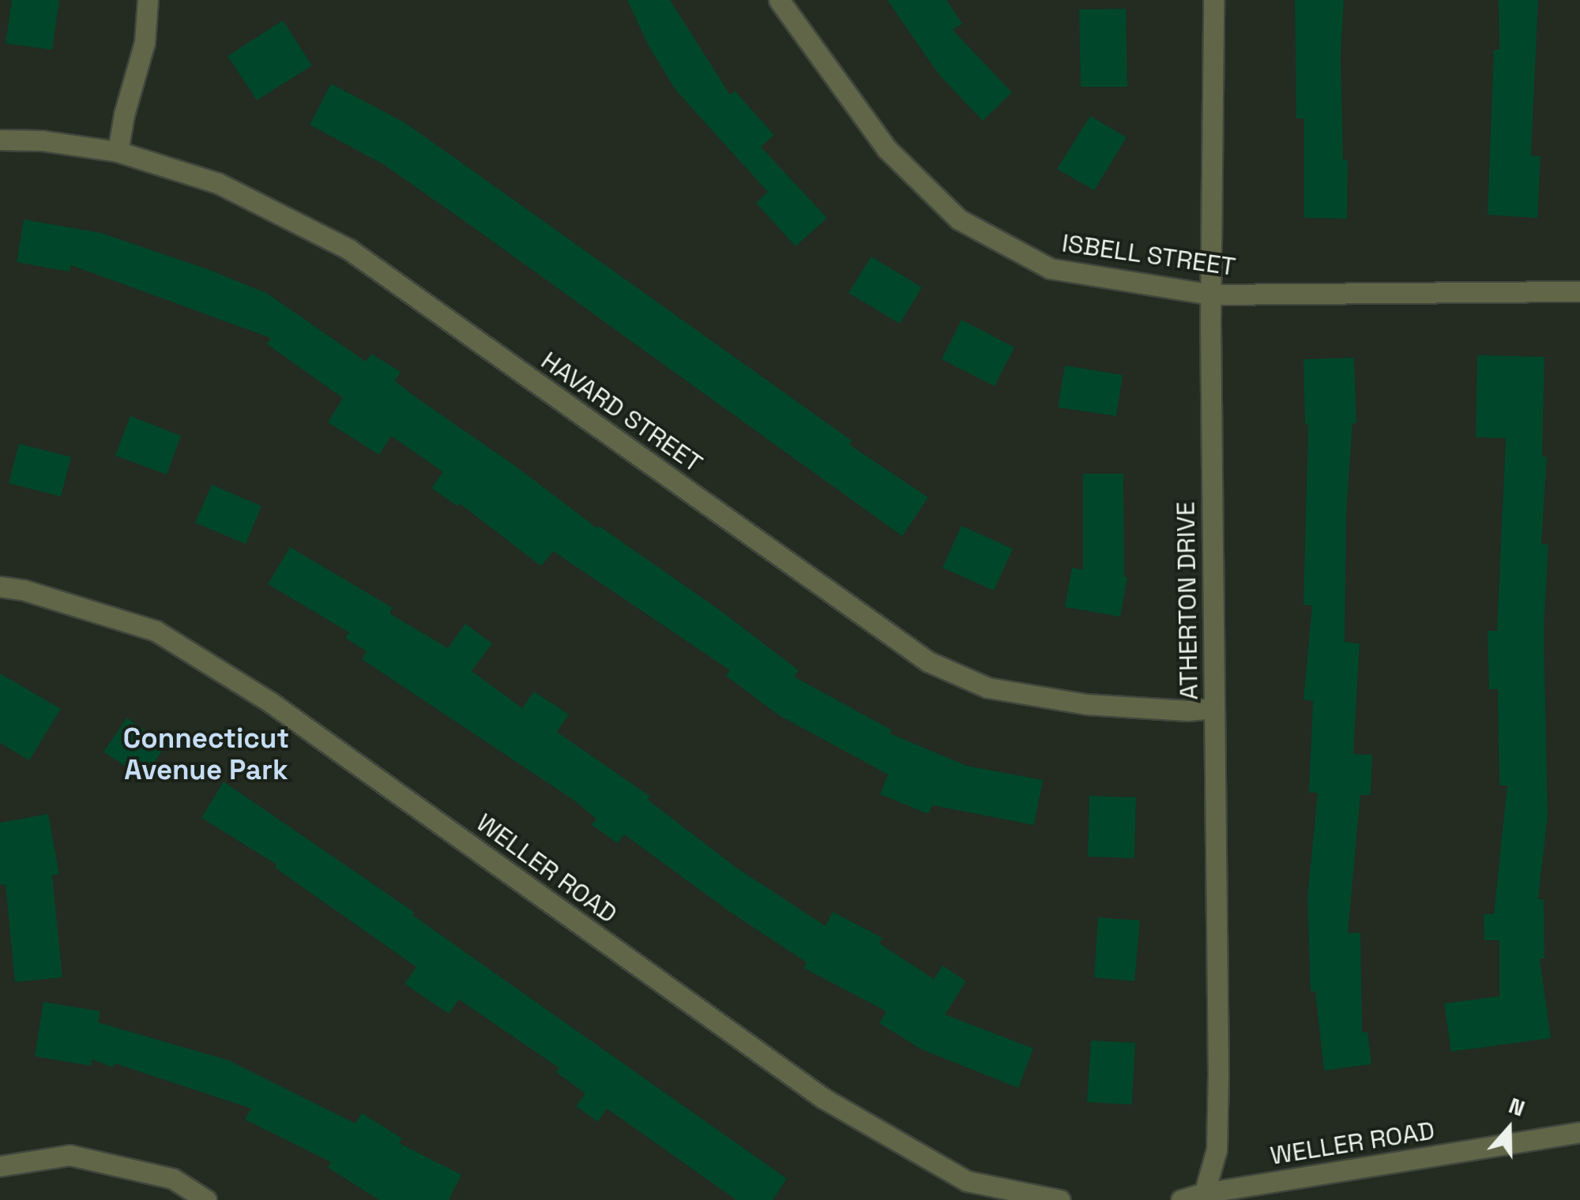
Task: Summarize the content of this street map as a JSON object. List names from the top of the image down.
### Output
{
  "streets": {
    "street": [
      "ISBELL STREET",
      "HAVARD STREET",
      "ATHERTON DRIVE",
      "WELLER ROAD"
    ]
  },
  "crossings": [
    ["ISBELL STREET", "ATHERTON DRIVE"],
    ["HAVARD STREET", "ATHERTON DRIVE"],
    ["ATHERTON DRIVE", "WELLER ROAD"]
  ],
  "districts": ["Connecticut Avenue Park"],
  "north": "top"
}
